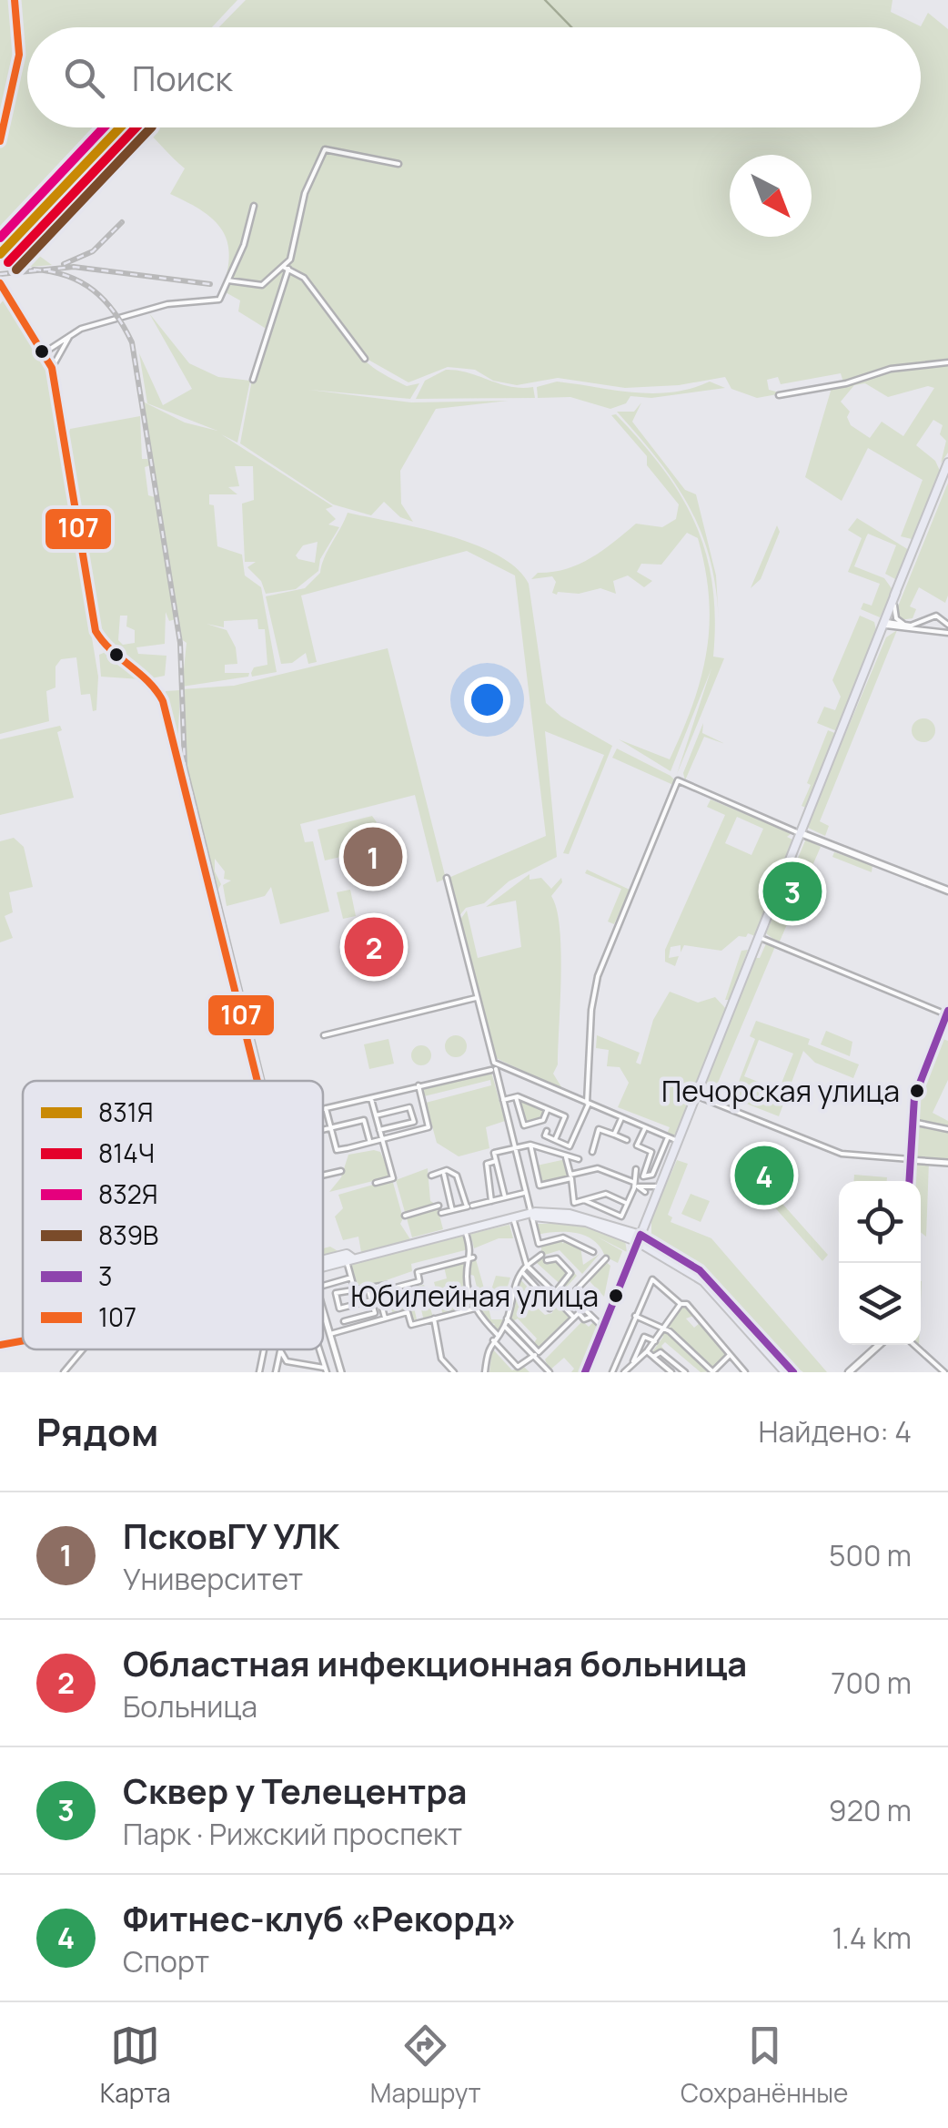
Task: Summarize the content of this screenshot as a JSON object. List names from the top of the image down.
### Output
{
  "places": ["Печорская улица", "Юбилейная улица"],
  "lines": [
    "transit line 107",
    "transit line 831Я",
    "transit line 814Ч",
    "transit line 832Я",
    "transit line 839В",
    "transit line 3"
  ],
  "legend": [
    "831Я",
    "814Ч",
    "832Я",
    "839В",
    "3",
    "107"
  ],
  "north": "bottom right",
  "page": {
    "search": "Поиск",
    "pins": [
      "1",
      "3",
      "2",
      "4"
    ],
    "heading": ["Рядом", "Найдено: 4"],
    "list": [
      {
        "mark": "1",
        "name": "ПсковГУ УЛК",
        "note": "Университет",
        "value": "500 m"
      },
      {
        "mark": "2",
        "name": "Областная инфекционная больница",
        "note": "Больница",
        "value": "700 m"
      },
      {
        "mark": "3",
        "name": "Сквер у Телецентра",
        "note": "Парк · Рижский проспект",
        "value": "920 m"
      },
      {
        "mark": "4",
        "name": "Фитнес-клуб «Рекорд»",
        "note": "Спорт",
        "value": "1.4 km"
      }
    ],
    "nav": ["Карта", "Маршрут", "Сохранённые"]
  }
}
